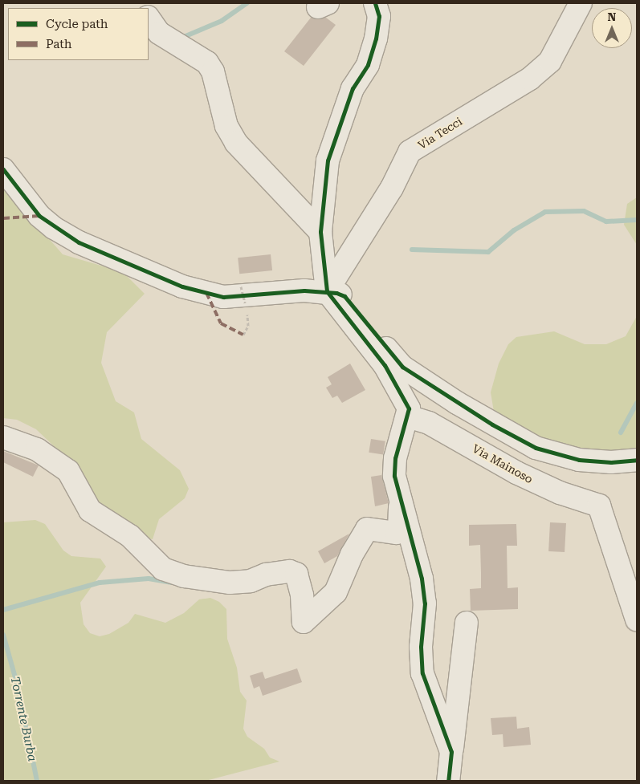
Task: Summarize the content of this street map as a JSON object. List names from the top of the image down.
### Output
{
  "streets": {
    "street": ["Via Tecci", "Via Mainoso"]
  },
  "water": ["Torrente Burba"],
  "legend": ["Cycle path", "Path"],
  "north": "top"
}
